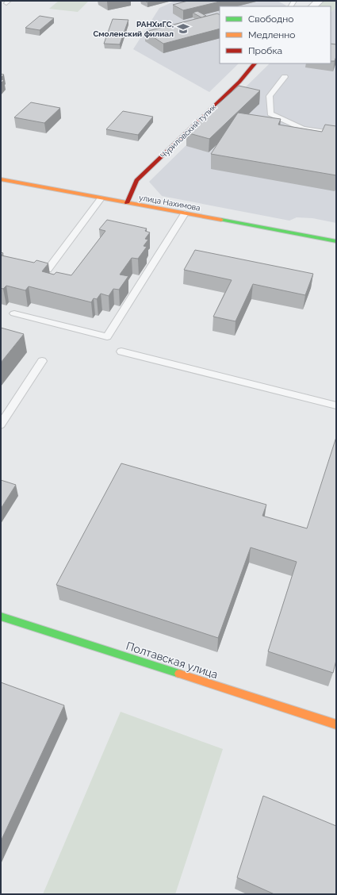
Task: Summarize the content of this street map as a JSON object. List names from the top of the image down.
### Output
{
  "streets": {
    "street": ["Чуриловский тупик", "улица Нахимова", "Полтавская улица"]
  },
  "crossings": [
    ["Чуриловский тупик", "улица Нахимова"]
  ],
  "places": {
    "school or university": ["РАНХиГС, Смоленский филиал"]
  },
  "legend": ["Свободно", "Медленно", "Пробка"]
}
